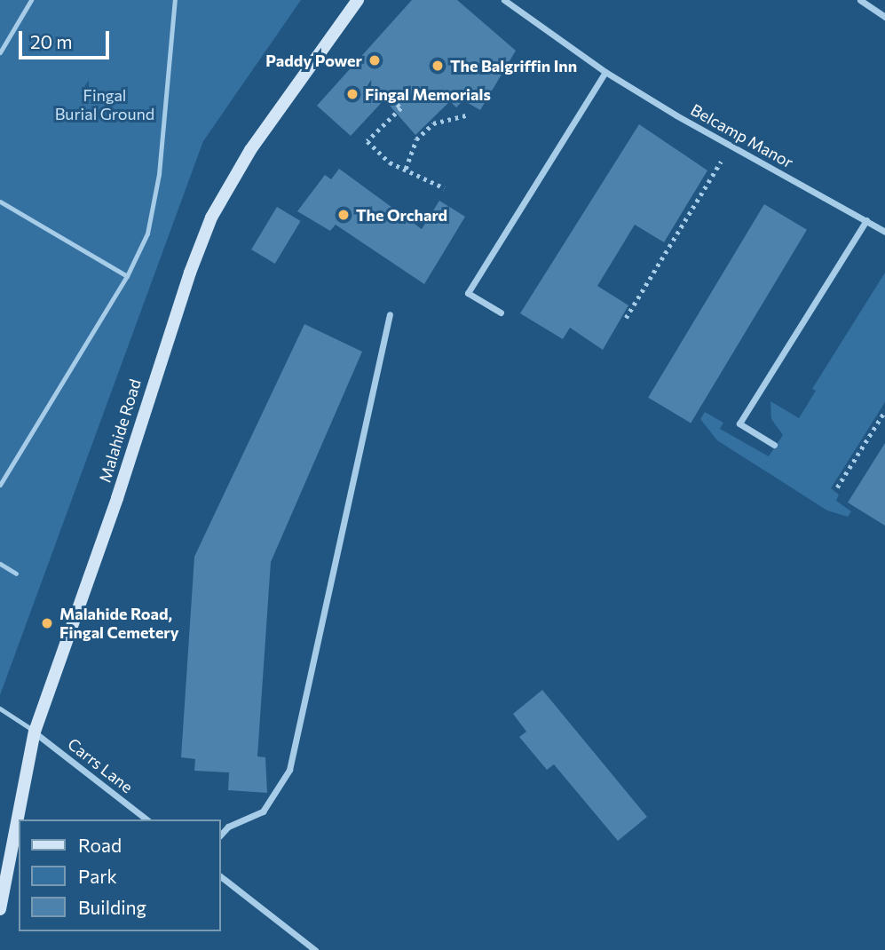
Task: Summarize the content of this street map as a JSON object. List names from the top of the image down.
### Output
{
  "streets": {
    "main road": ["Malahide Road"],
    "street": ["Belcamp Manor", "Carrs Lane"]
  },
  "crossings": [
    ["Malahide Road", "Carrs Lane"]
  ],
  "parks": ["Fingal Burial Ground"],
  "places": [
    "Paddy Power",
    "The Balgriffin Inn",
    "Fingal Memorials",
    "The Orchard",
    "Malahide Road, Fingal Cemetery"
  ],
  "legend": ["Road", "Park", "Building"],
  "scale_bar": "20 m"
}
